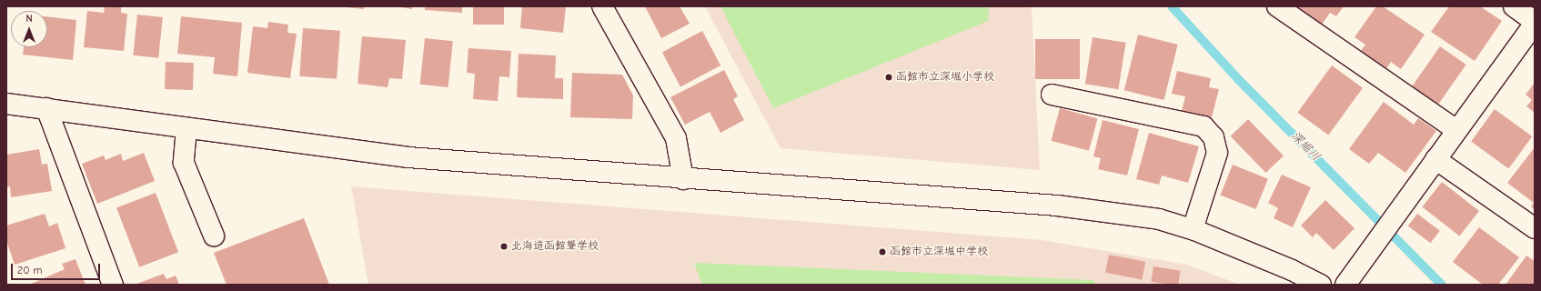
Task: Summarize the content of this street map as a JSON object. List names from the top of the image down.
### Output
{
  "water": ["深堀川"],
  "places": ["函館市立深堀小学校", "北海道函館聾学校", "函館市立深堀中学校"],
  "scale_bar": "20 m",
  "north": "top"
}
